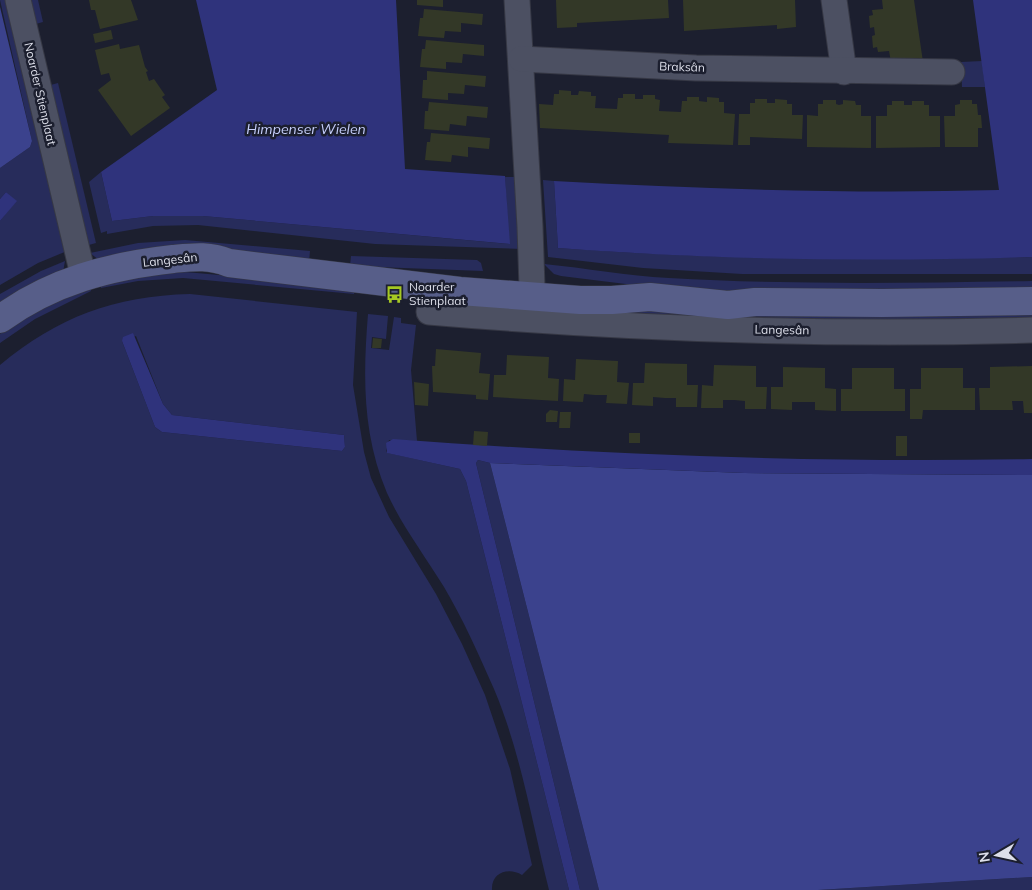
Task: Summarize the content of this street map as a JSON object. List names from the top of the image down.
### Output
{
  "streets": {
    "street": ["Braksân", "Noarder Stienplaat", "Langesân"]
  },
  "crossings": [
    ["Noarder Stienplaat", "Langesân"]
  ],
  "water": ["Himpenser Wielen"],
  "places": {
    "bus stop": ["Noarder Stienplaat"]
  },
  "north": "left"
}
